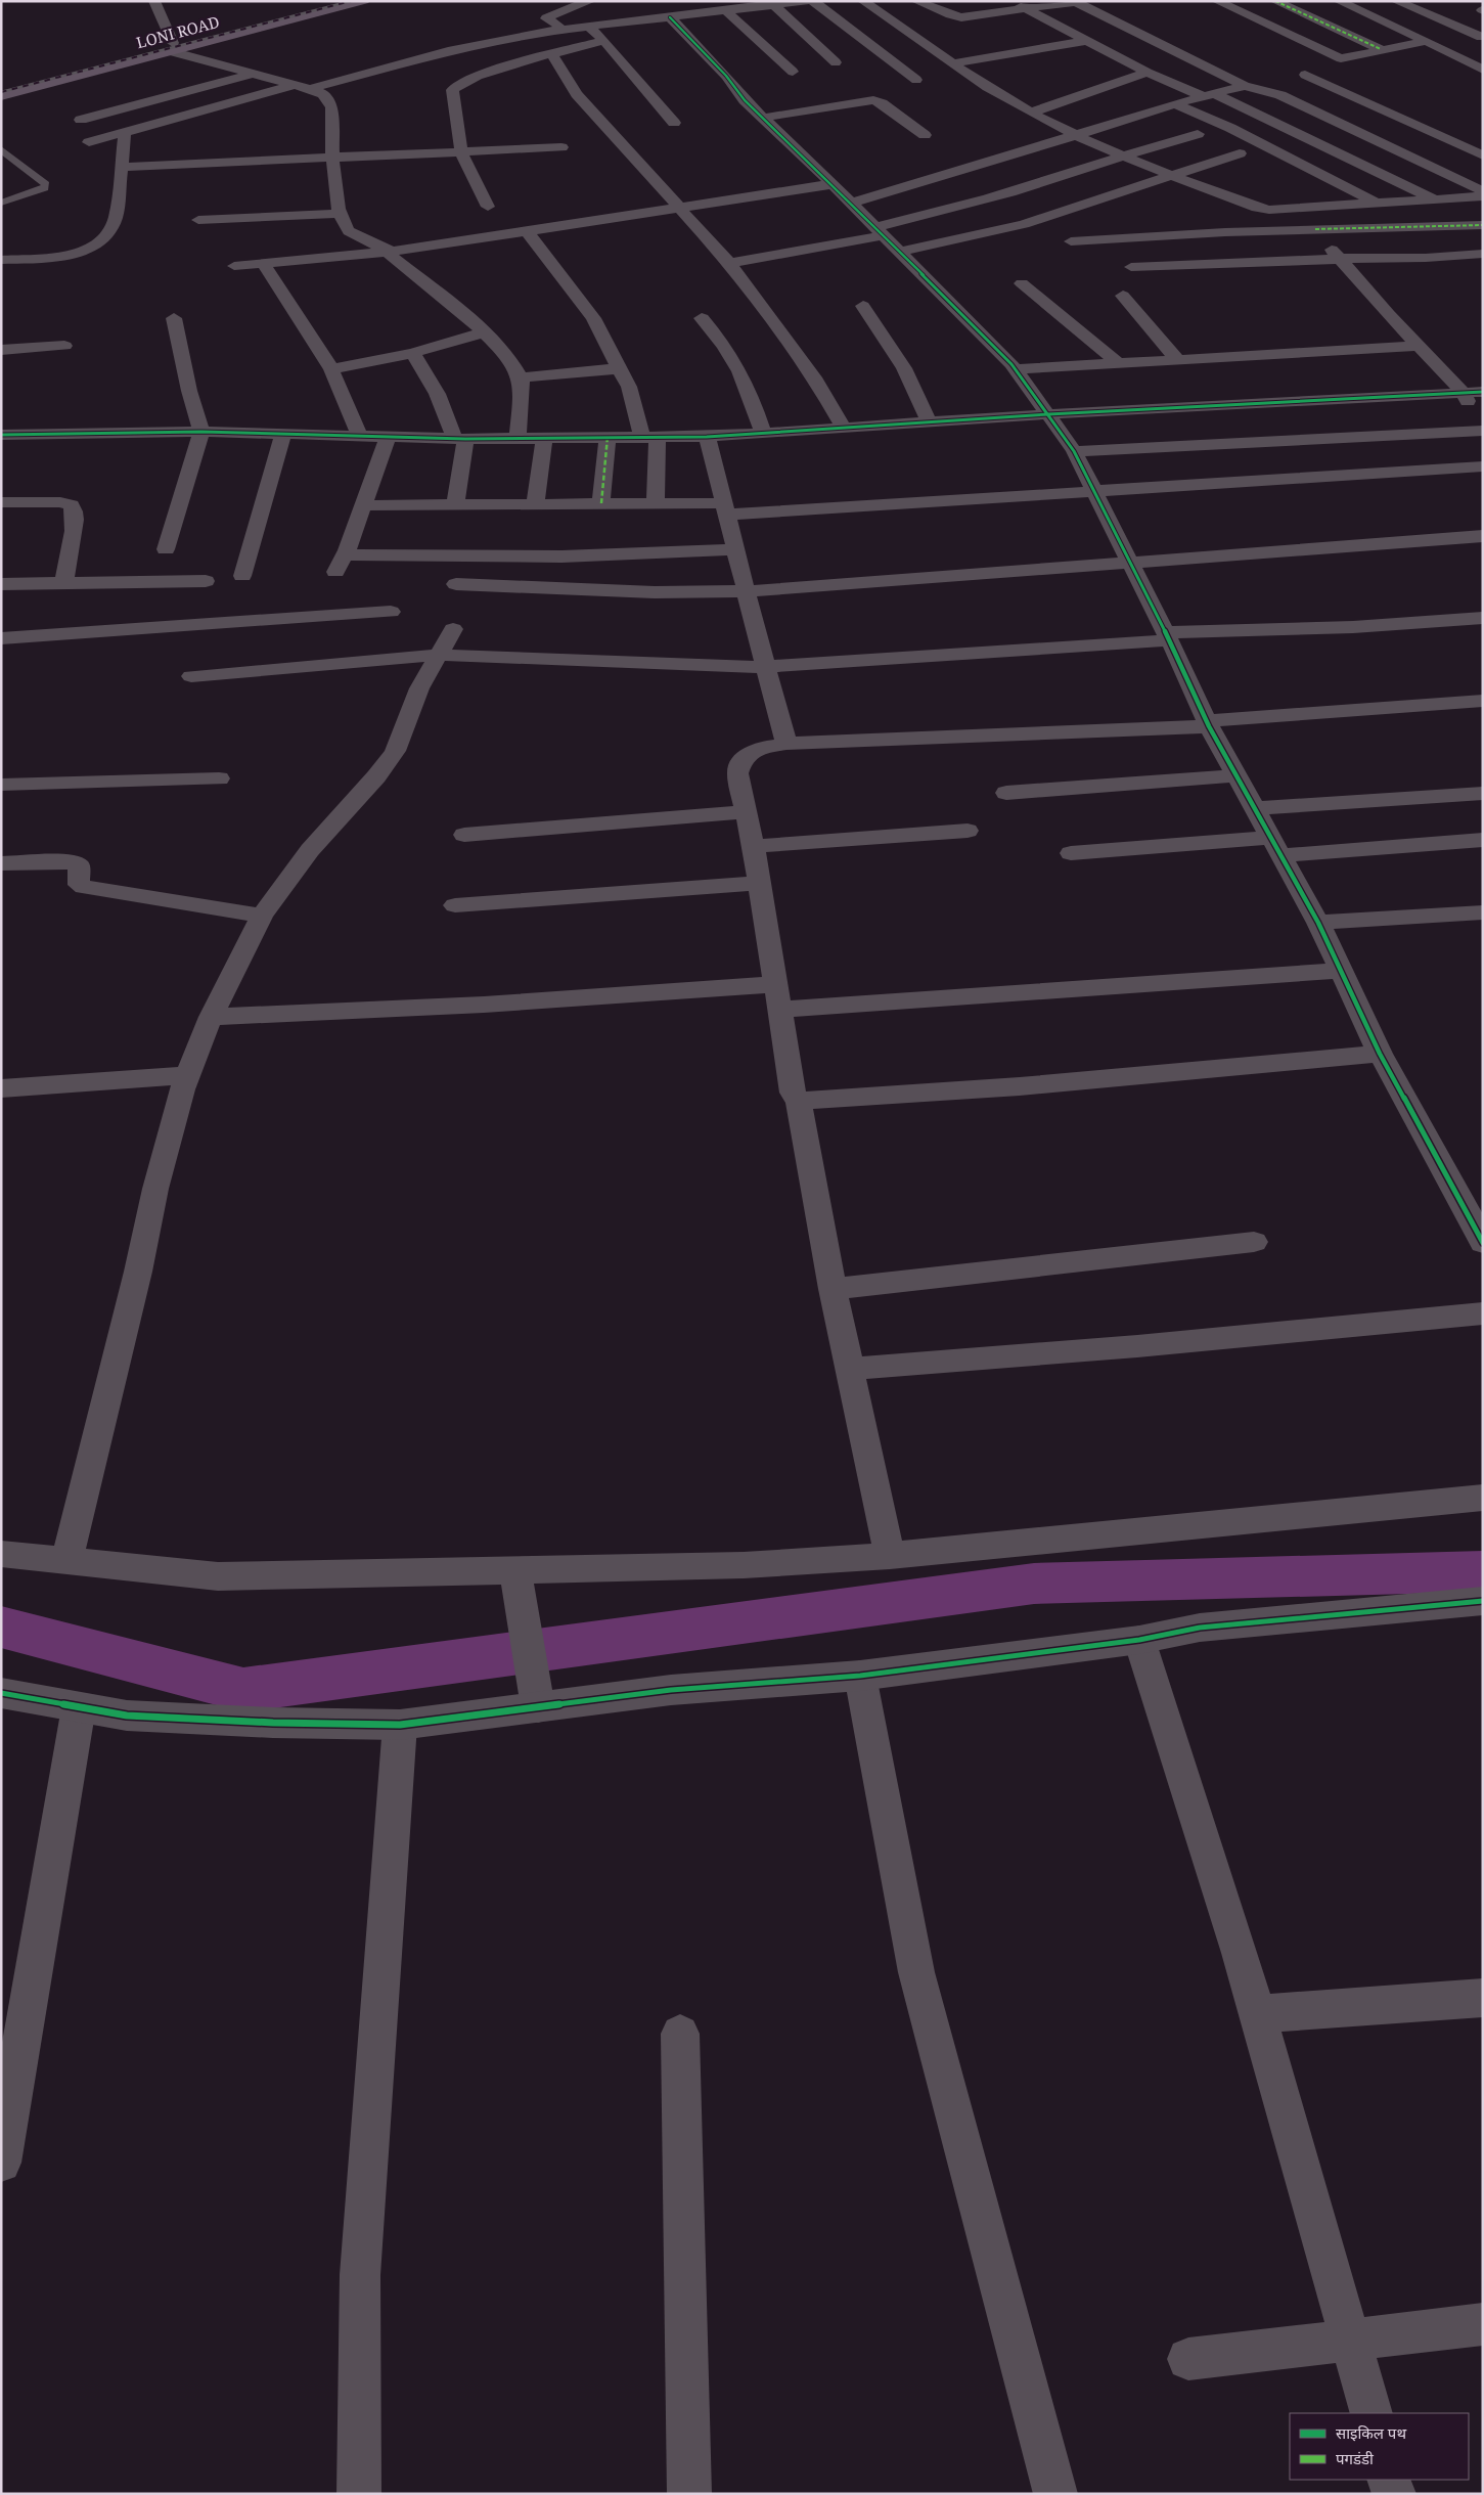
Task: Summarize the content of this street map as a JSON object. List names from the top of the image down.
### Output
{
  "streets": {
    "highway": ["LONI ROAD"]
  },
  "legend": ["साइकिल पथ", "पगडंडी"]
}
